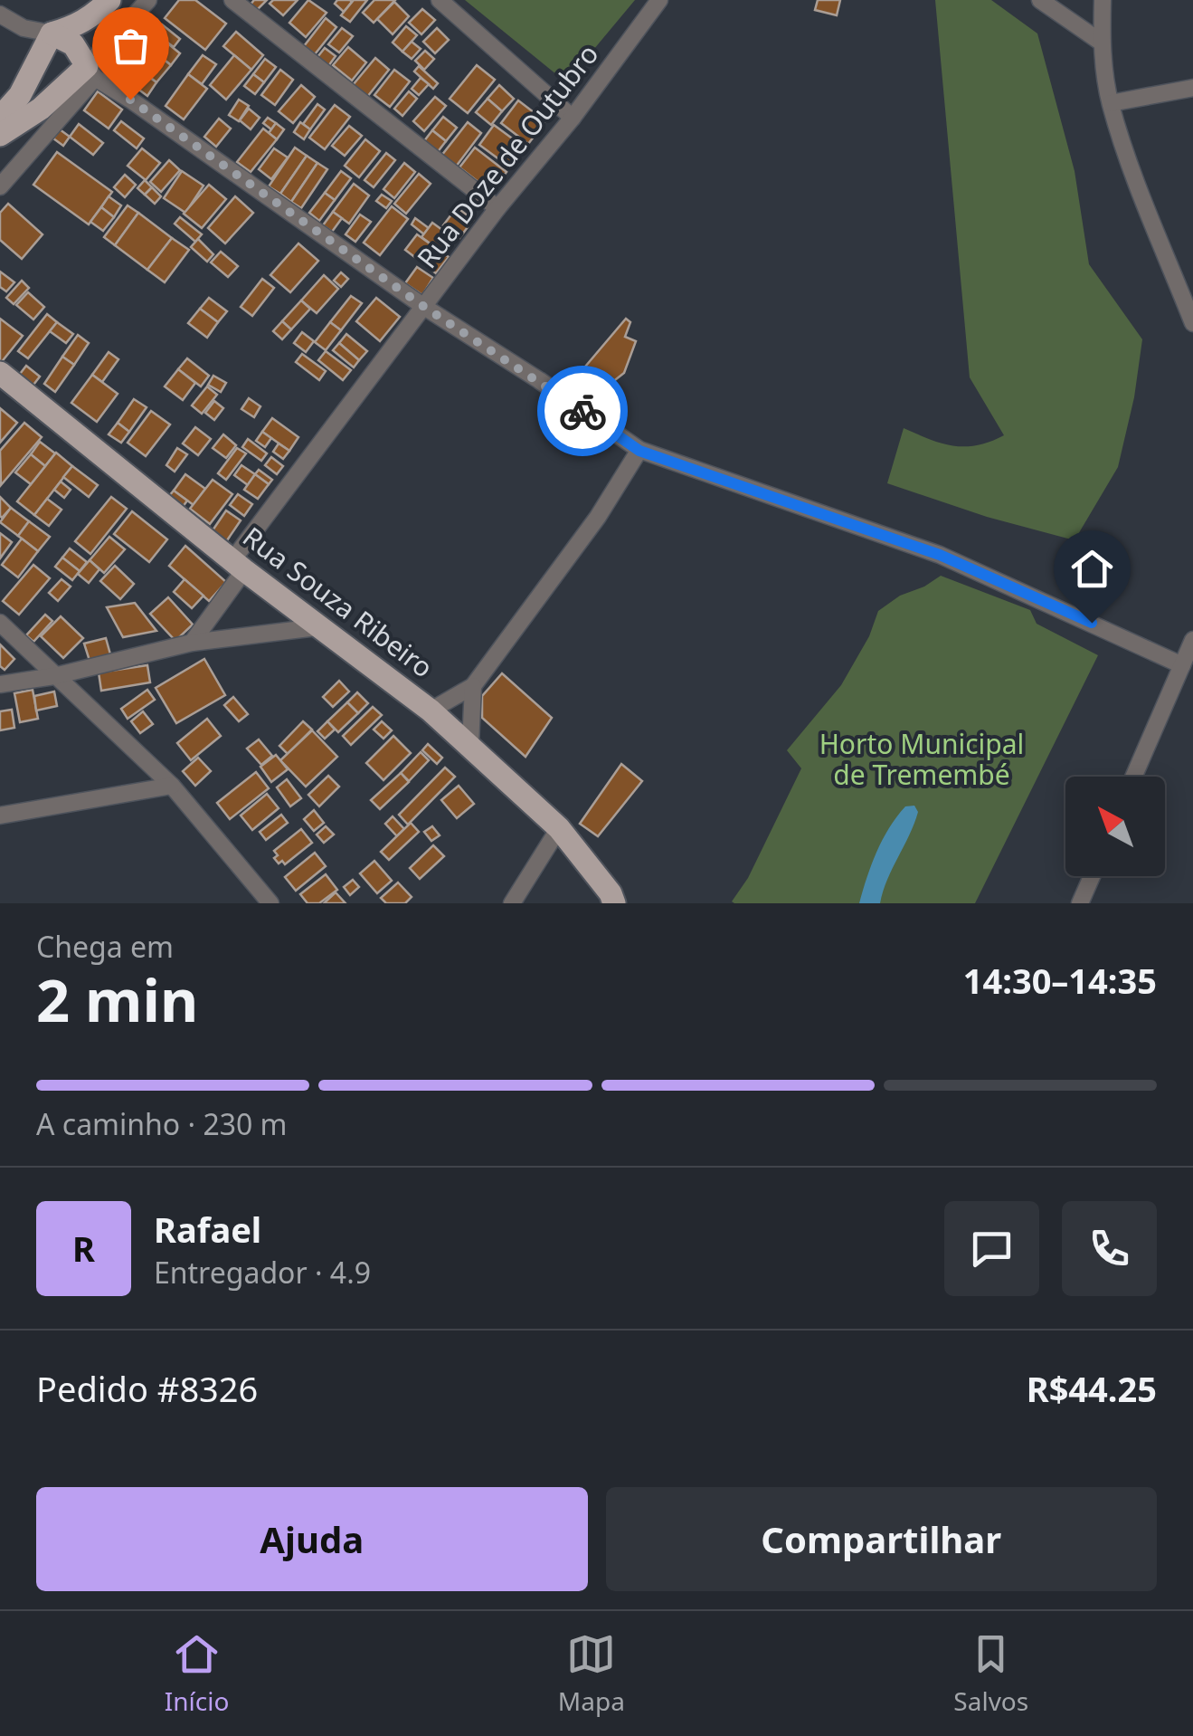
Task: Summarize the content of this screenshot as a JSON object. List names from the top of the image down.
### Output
{
  "streets": {
    "main road": ["Rua Souza Ribeiro"],
    "street": ["Rua Doze de Outubro"]
  },
  "crossings": [
    ["Rua Doze de Outubro", "Rua Souza Ribeiro"]
  ],
  "parks": ["Horto Municipal de Tremembé"],
  "north": "top left",
  "page": {
    "heading": ["2 min", "Chega em", "14:30–14:35"],
    "panel": [
      "Rafael",
      "Entregador · 4.9",
      "Pedido #8326",
      "R$44.25"
    ],
    "bar": "A caminho · 230 m",
    "round": "R",
    "buttons": ["Ajuda", "Compartilhar"],
    "tabs": ["Início", "Mapa", "Salvos"]
  }
}
